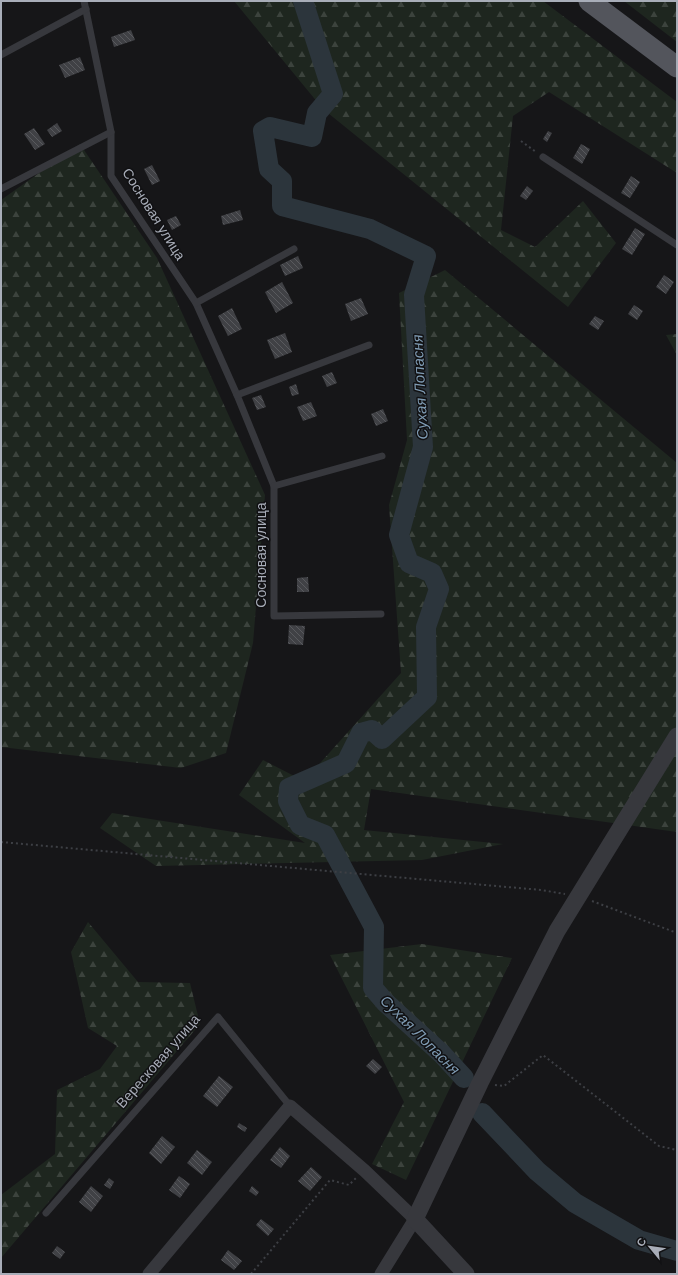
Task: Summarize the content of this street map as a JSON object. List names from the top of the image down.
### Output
{
  "streets": {
    "street": ["Вересковая улица"],
    "lane": ["Сосновая улица"]
  },
  "water": ["Сухая Лопасня"],
  "north": "top left"
}
